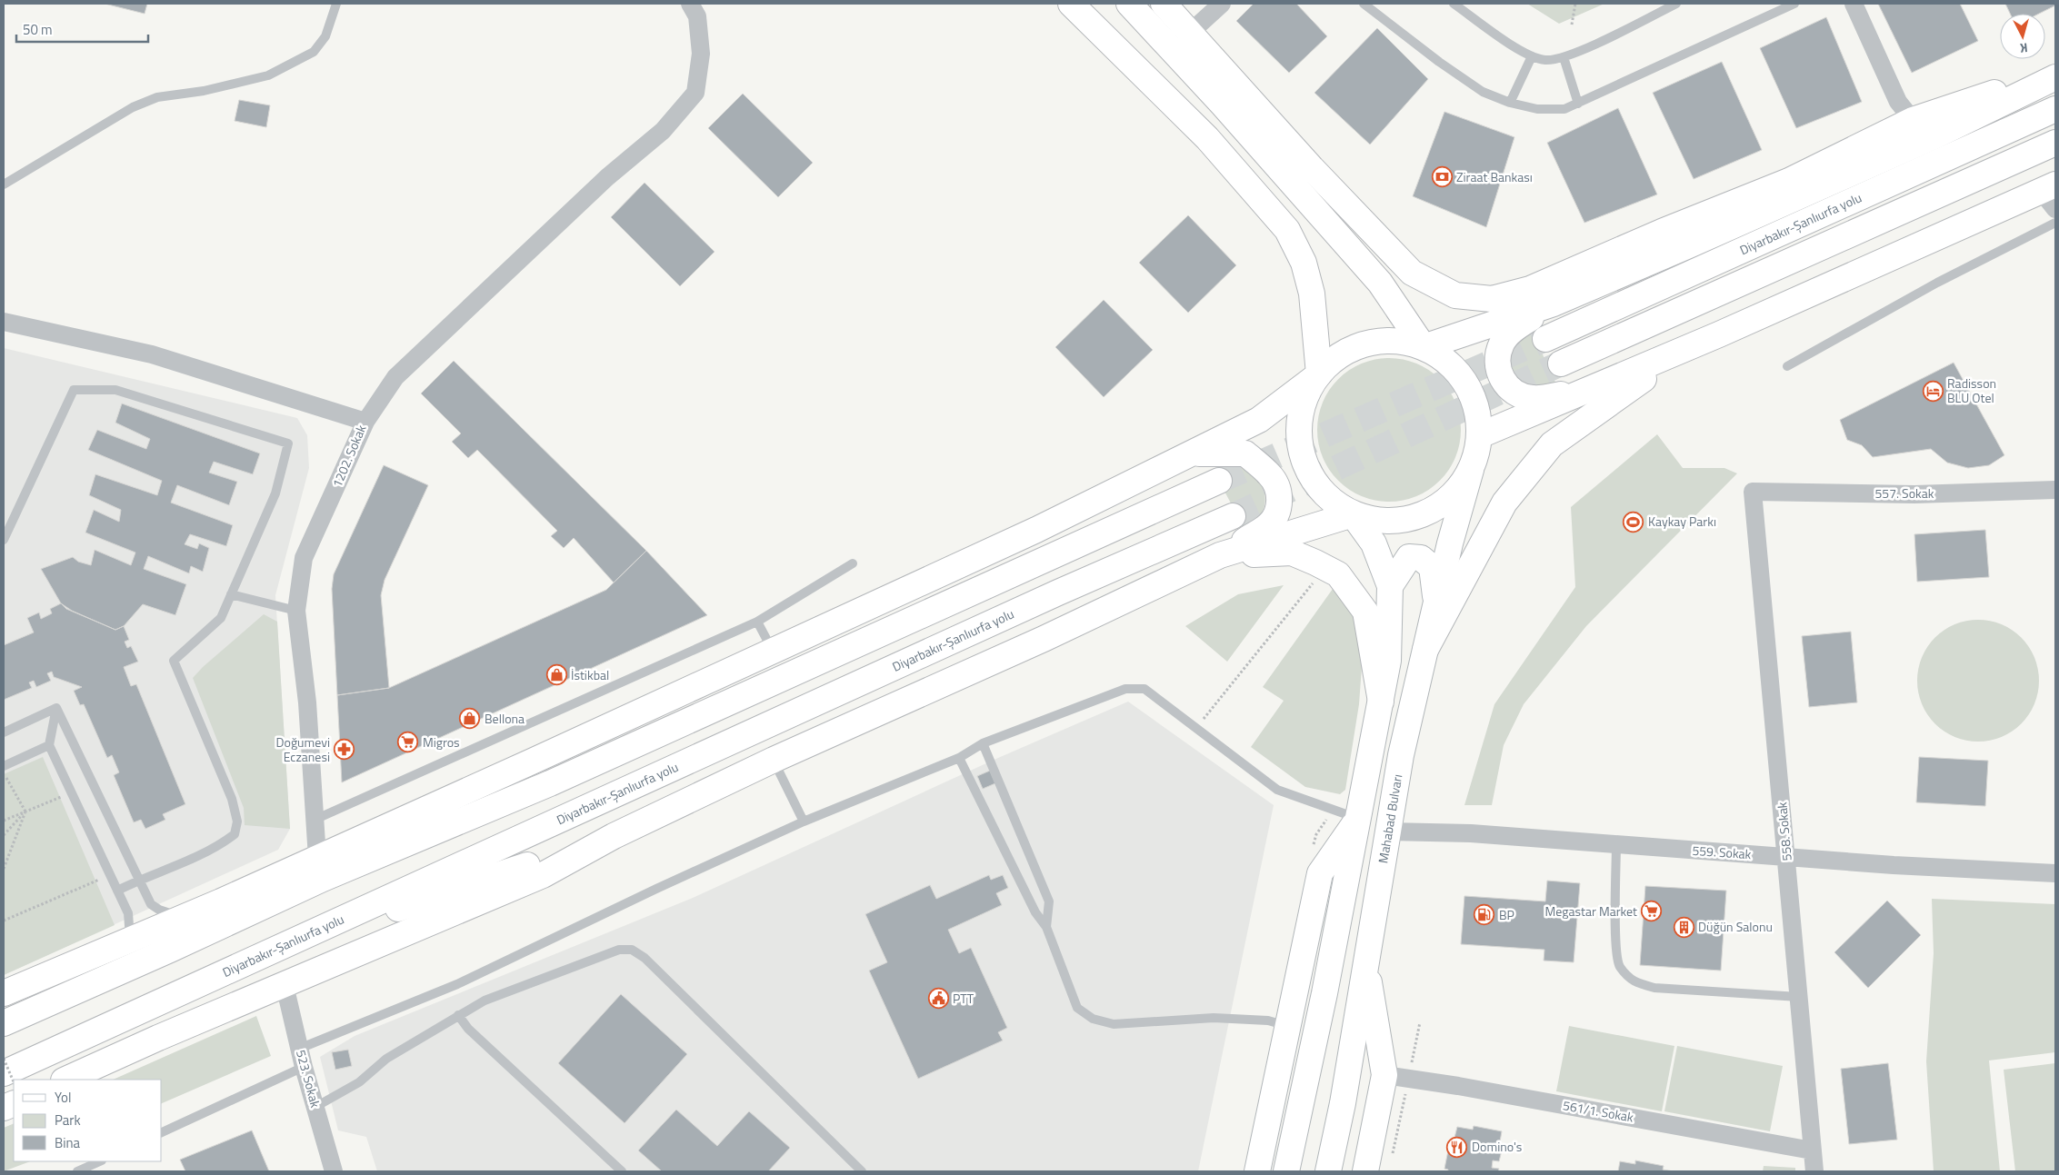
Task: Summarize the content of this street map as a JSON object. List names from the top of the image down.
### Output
{
  "streets": {
    "main road": ["Diyarbakır-Şanlıurfa yolu", "Mahabad Bulvarı"],
    "street": [
      "1202. Sokak",
      "557. Sokak",
      "558. Sokak",
      "559. Sokak",
      "523. Sokak",
      "561/1. Sokak"
    ]
  },
  "crossings": [
    ["557. Sokak", "558. Sokak"],
    ["Mahabad Bulvarı", "559. Sokak"],
    ["558. Sokak", "559. Sokak"],
    ["558. Sokak", "561/1. Sokak"]
  ],
  "places": {
    "bank": ["Ziraat Bankası"],
    "hotel": ["Radisson BLU Otel"],
    "sports": ["Kaykay Parkı"],
    "shop": ["İstikbal", "Bellona"],
    "supermarket": ["Migros", "Megastar Market"],
    "pharmacy": ["Doğumevi Eczanesi"],
    "fuel station": ["BP"],
    "building": ["Düğün Salonu"],
    "public building": ["PTT"],
    "restaurant": ["Domino's"]
  },
  "legend": ["Yol", "Park", "Bina"],
  "scale_bar": "50 m",
  "north": "bottom"
}
